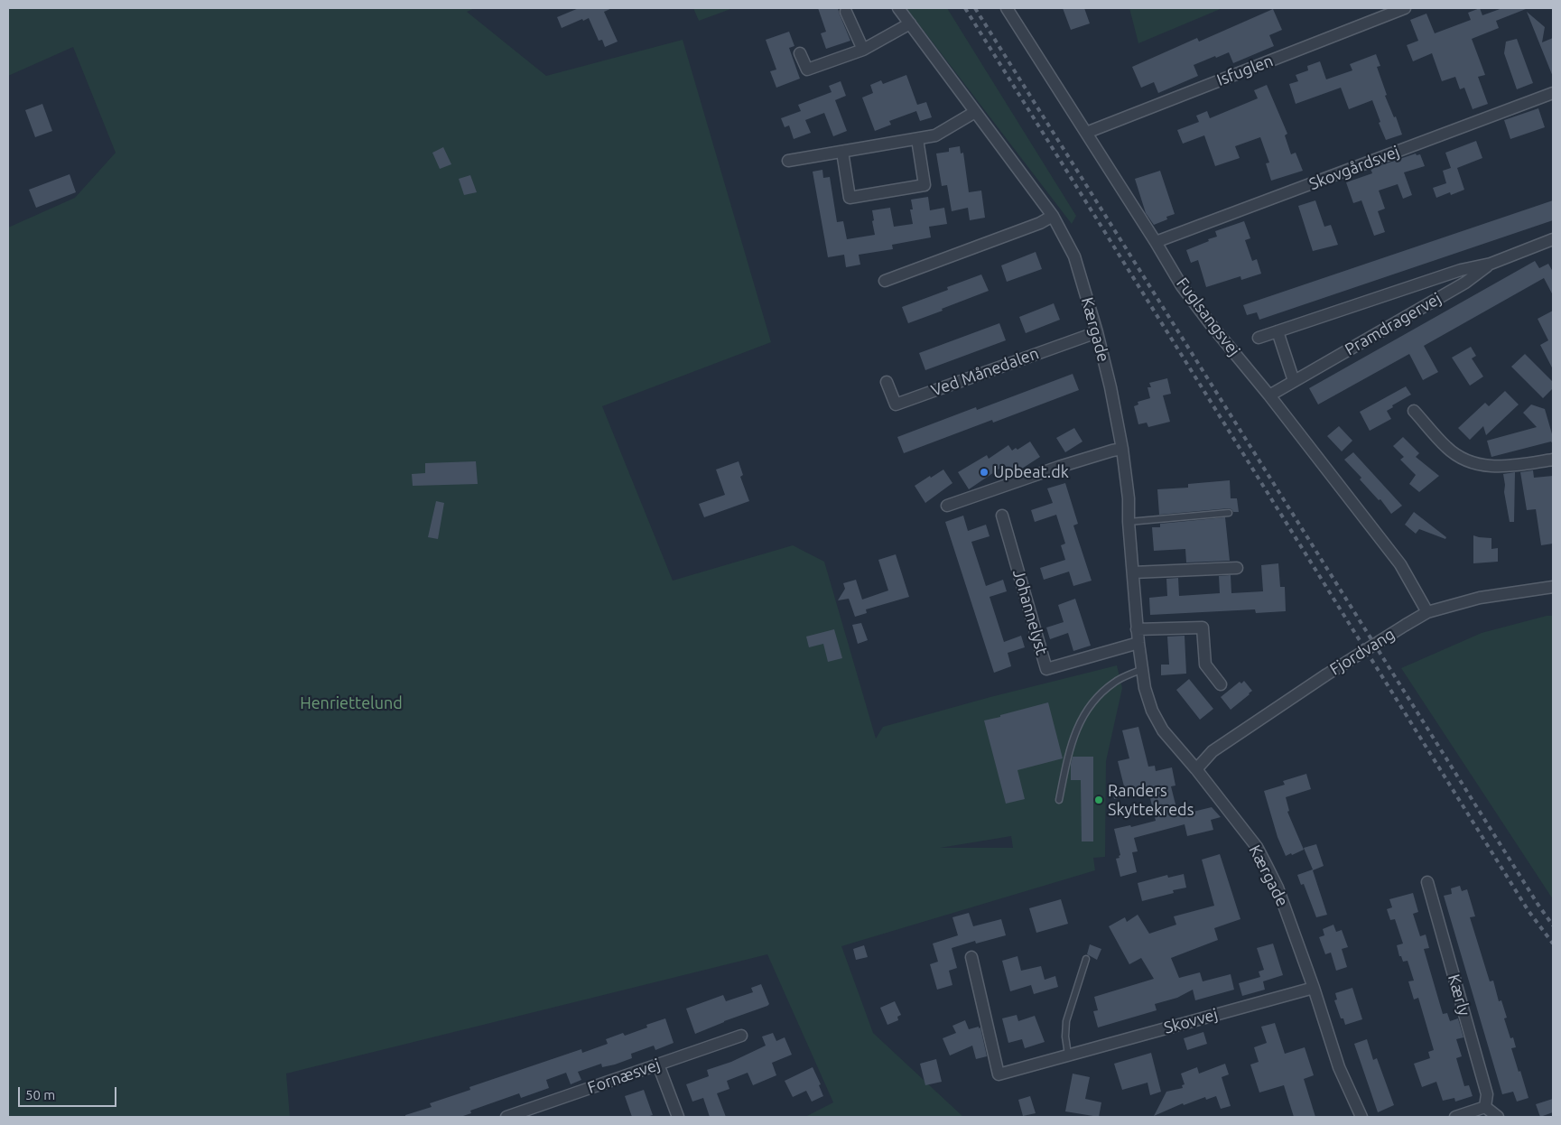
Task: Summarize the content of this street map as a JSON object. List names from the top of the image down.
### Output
{
  "streets": {
    "street": [
      "Isfuglen",
      "Skovgårdsvej",
      "Fuglsangsvej",
      "Pramdragervej",
      "Kærgade",
      "Ved Månedalen",
      "Johannelyst",
      "Fjordvang",
      "Kærly",
      "Skovvej",
      "Fornæsvej"
    ]
  },
  "crossings": [
    ["Isfuglen", "Fuglsangsvej"],
    ["Skovgårdsvej", "Fuglsangsvej"],
    ["Fuglsangsvej", "Pramdragervej"],
    ["Fuglsangsvej", "Fjordvang"],
    ["Kærgade", "Ved Månedalen"],
    ["Kærgade", "Johannelyst"],
    ["Kærgade", "Fjordvang"],
    ["Kærgade", "Skovvej"]
  ],
  "parks": ["Henriettelund"],
  "places": ["Upbeat.dk", "Randers Skyttekreds"],
  "scale_bar": "50 m"
}
